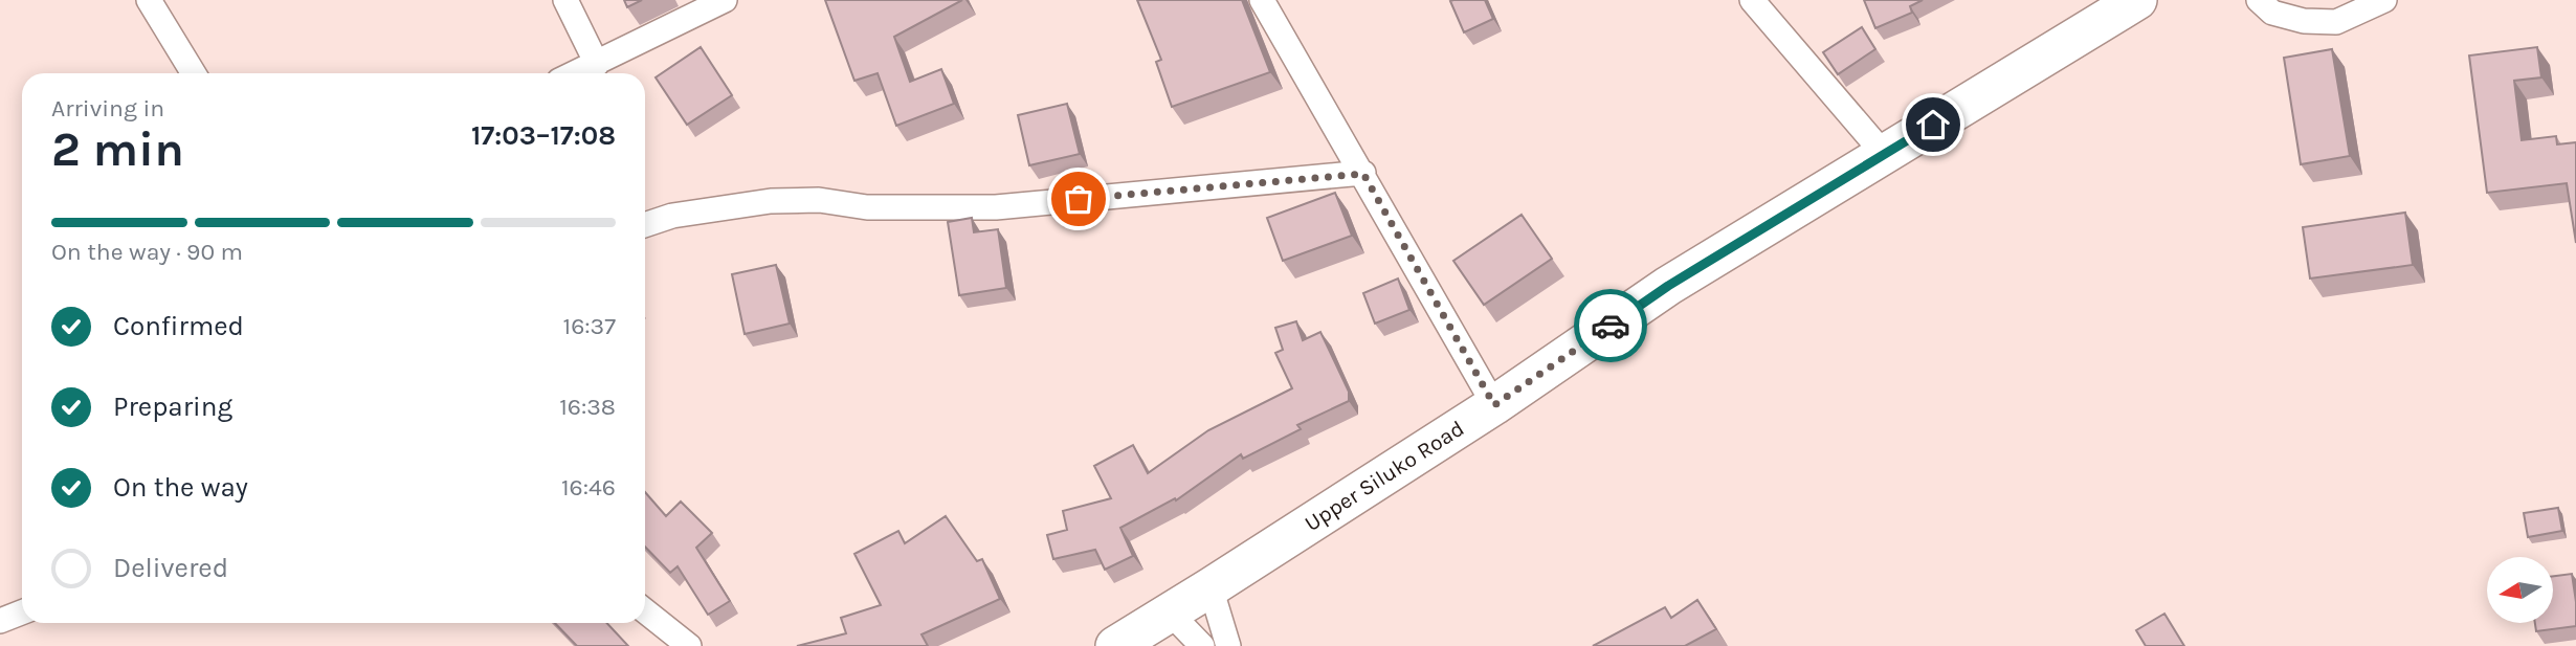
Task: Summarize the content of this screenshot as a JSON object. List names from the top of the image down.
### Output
{
  "streets": {
    "main road": ["Upper Siluko Road"]
  },
  "north": "left",
  "page": {
    "heading": ["2 min", "Arriving in", "17:03–17:08"],
    "bar": "On the way · 90 m",
    "list": [
      ["Confirmed", "16:37"],
      ["Preparing", "16:38"],
      ["On the way", "16:46"],
      "Delivered"
    ]
  }
}
